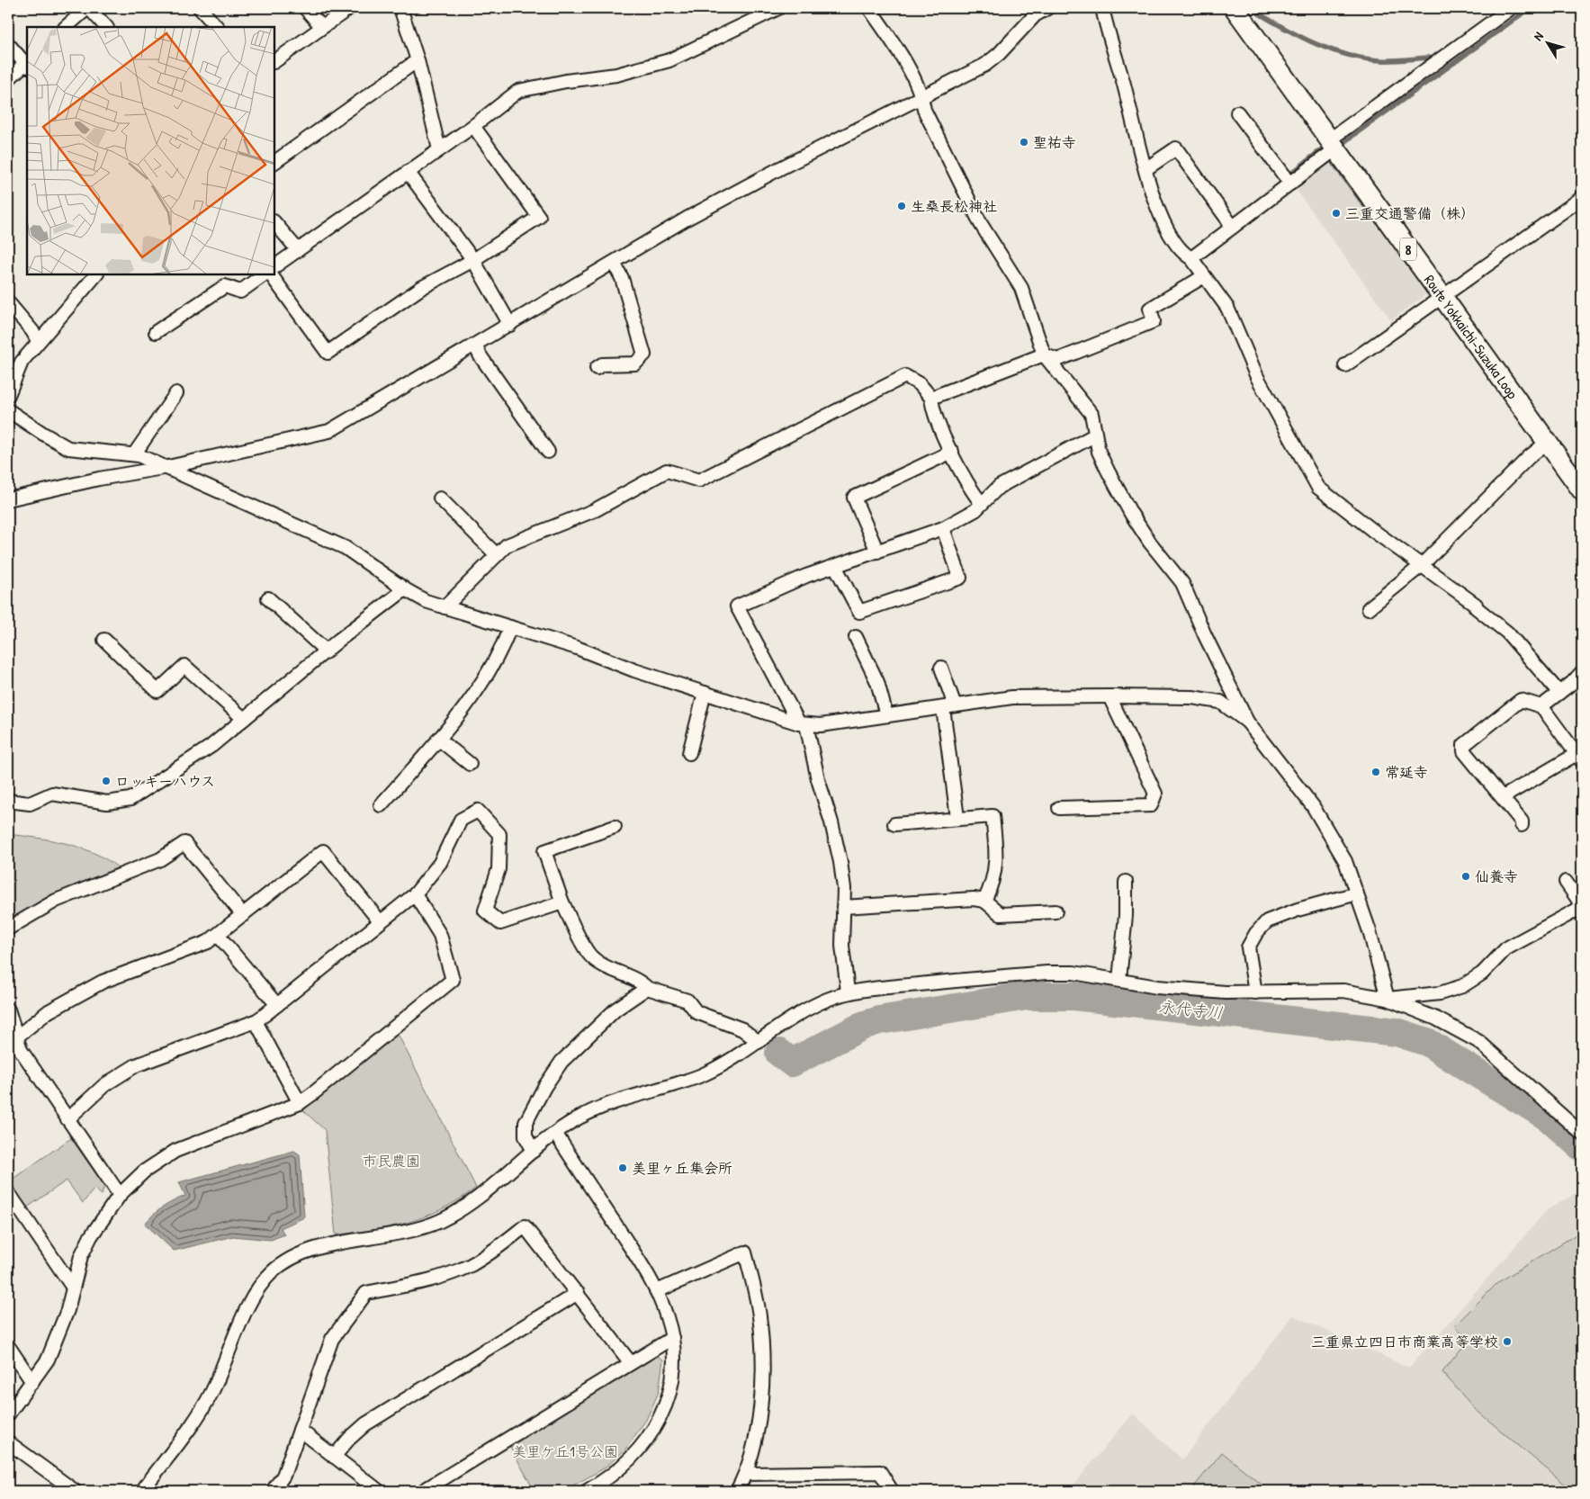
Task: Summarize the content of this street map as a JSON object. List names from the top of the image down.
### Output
{
  "streets": {
    "main road": ["8", "Route Yokkaichi-Suzuka Loop"]
  },
  "water": ["永代寺川"],
  "parks": ["市民農園", "美里ケ丘1号公園"],
  "places": [
    "聖祐寺",
    "生桑長松神社",
    "三重交通警備（株）",
    "常延寺",
    "ロッキーハウス",
    "仙養寺",
    "美里ヶ丘集会所",
    "三重県立四日市商業高等学校"
  ],
  "north": "top left"
}
